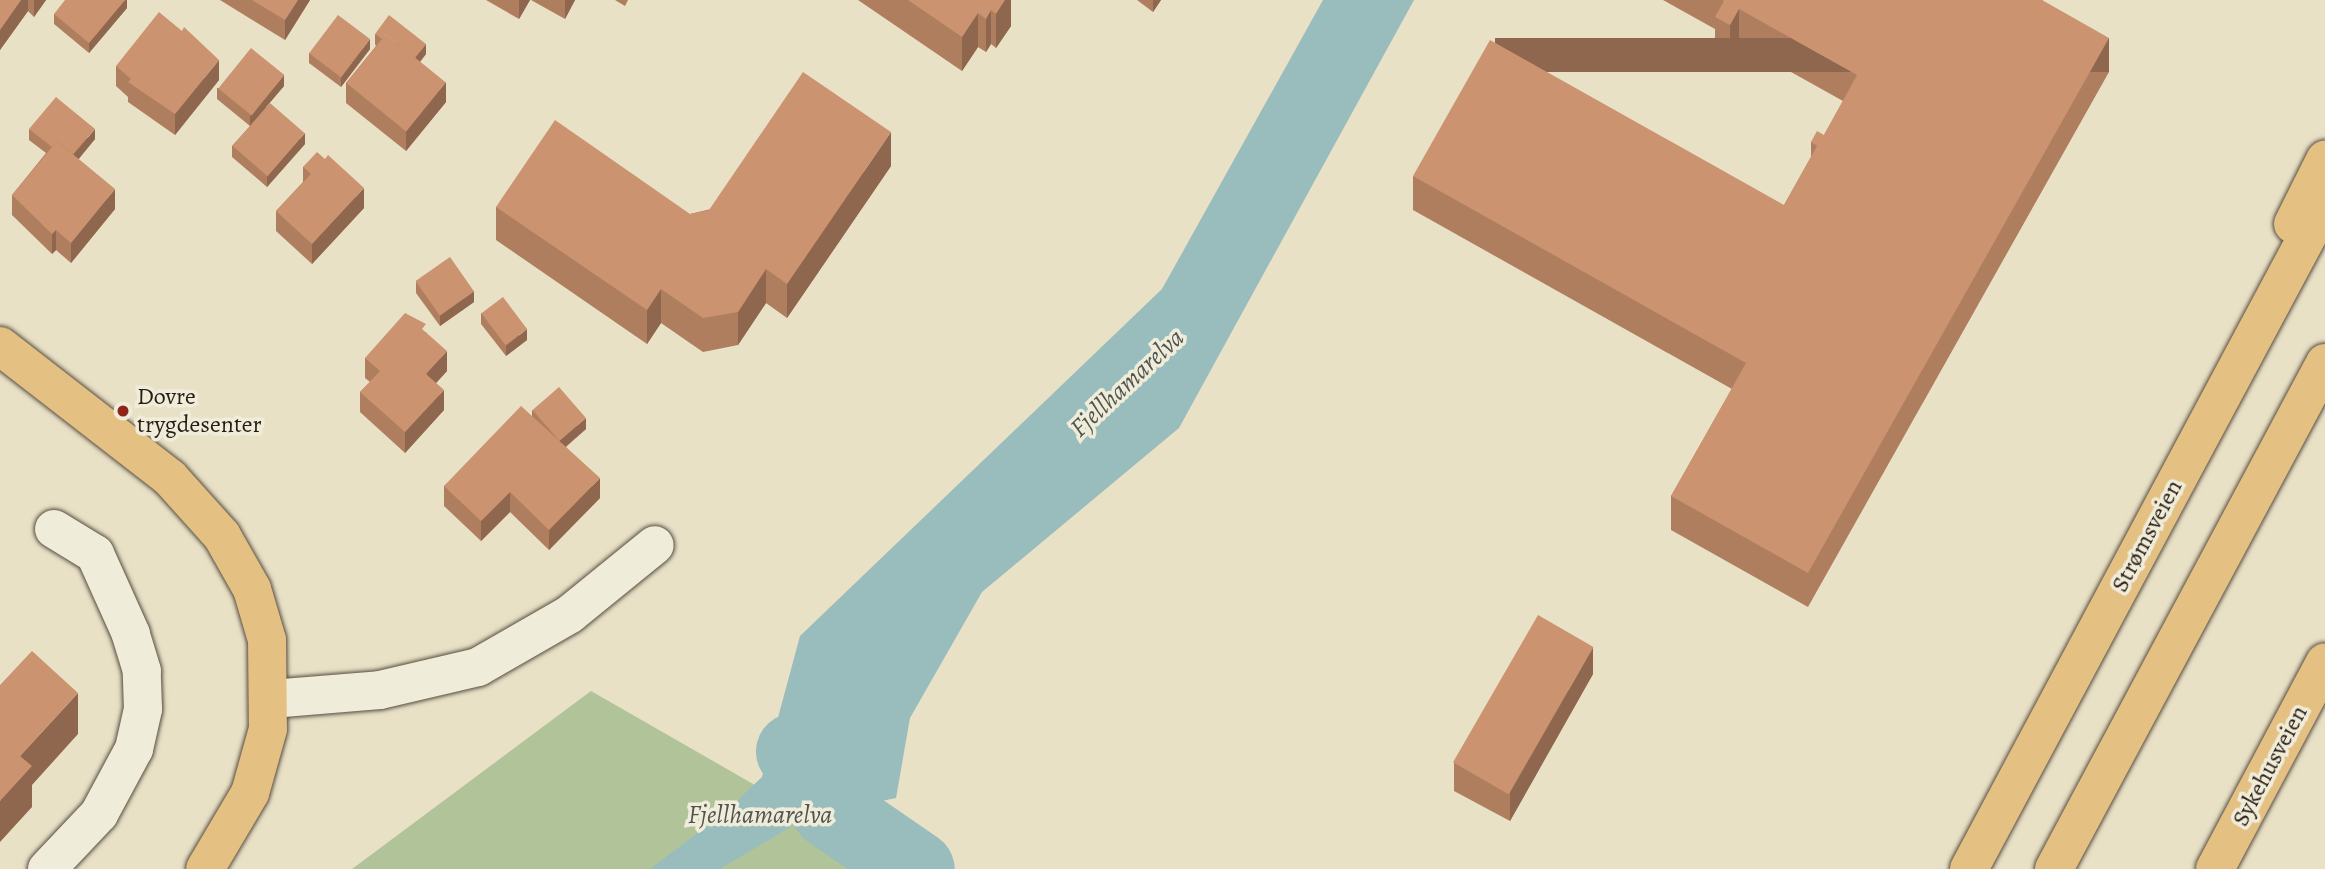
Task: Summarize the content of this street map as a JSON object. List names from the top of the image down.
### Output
{
  "streets": {
    "main road": ["Strømsveien", "Sykehusveien"]
  },
  "water": ["Fjellhamarelva"],
  "places": ["Dovre trygdesenter"]
}
